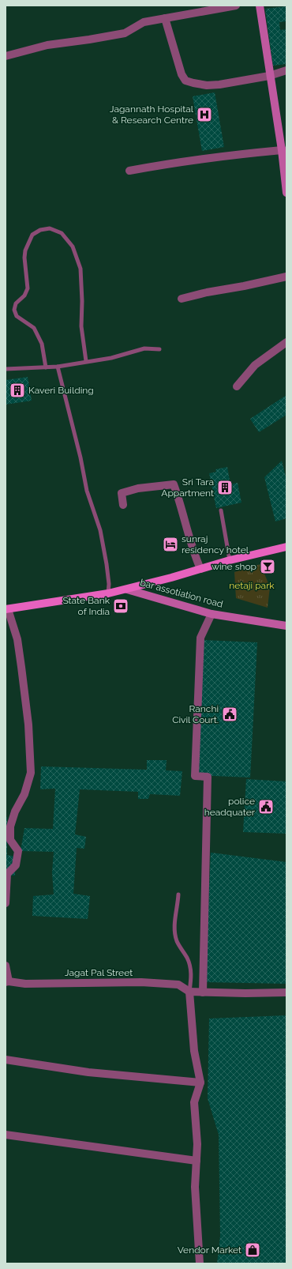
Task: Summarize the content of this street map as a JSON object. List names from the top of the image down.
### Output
{
  "streets": {
    "main road": ["bar assotiation road"],
    "street": ["Jagat Pal Street"]
  },
  "parks": ["netaji park"],
  "places": {
    "hospital": ["Jagannath Hospital & Research Centre"],
    "building": ["Kaveri Building", "Sri Tara Appartment"],
    "hotel": ["sunraj residency hotel"],
    "bar": ["wine shop"],
    "bank": ["State Bank of India"],
    "public building": ["Ranchi Civil Court.", "police headquater"],
    "shop": ["Vendor Market"]
  }
}
